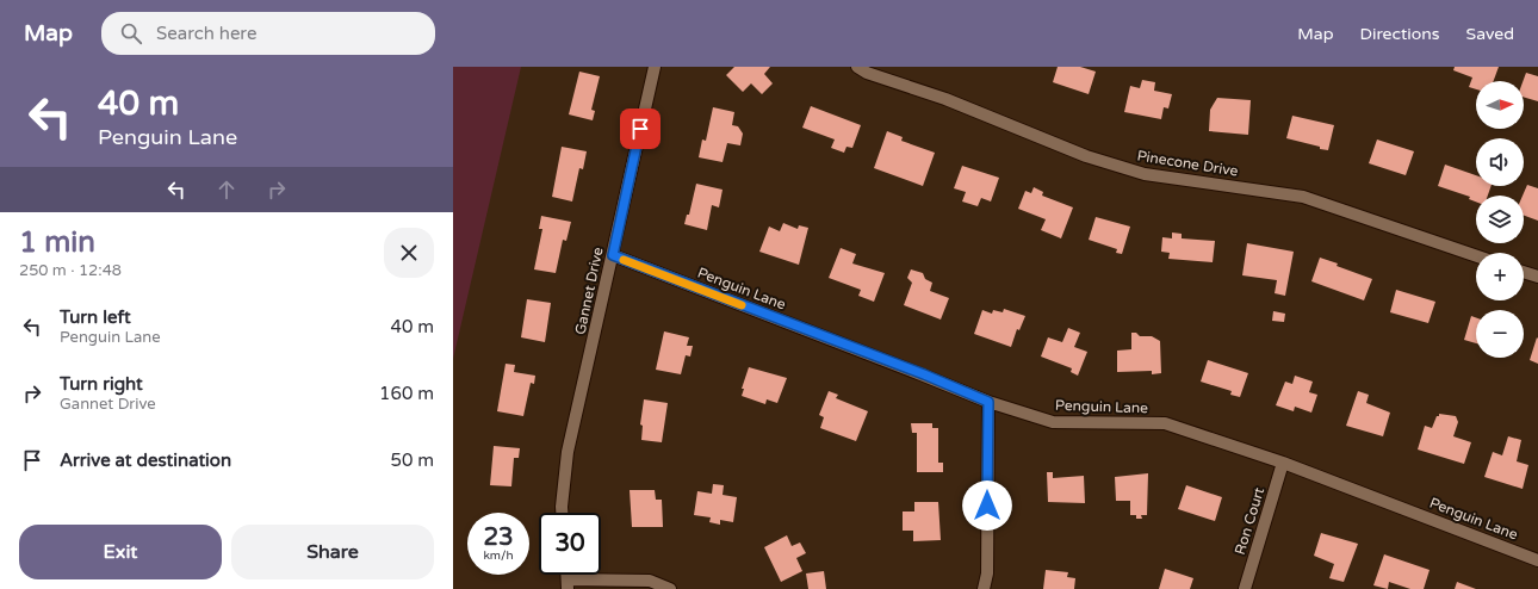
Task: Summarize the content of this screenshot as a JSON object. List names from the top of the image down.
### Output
{
  "streets": {
    "street": [
      "Pinecone Drive",
      "Penguin Lane",
      "Gannet Drive",
      "Ron Court"
    ]
  },
  "crossings": [
    ["Penguin Lane", "Gannet Drive"],
    ["Penguin Lane", "Ron Court"]
  ],
  "north": "right",
  "page": {
    "header": "Map",
    "search": "Search here",
    "nav": ["Map", "Directions", "Saved"],
    "turn": ["40 m", "Penguin Lane"],
    "map_buttons": ["+", "−"],
    "heading": ["1 min", "250 m · 12:48"],
    "list": [
      {
        "name": "Turn left",
        "note": "Penguin Lane",
        "value": "40 m"
      },
      {
        "name": "Turn right",
        "note": "Gannet Drive",
        "value": "160 m"
      },
      {
        "name": "Arrive at destination",
        "value": "50 m"
      }
    ],
    "speed": "23 km/h",
    "limit": "30",
    "buttons": ["Exit", "Share"]
  }
}
